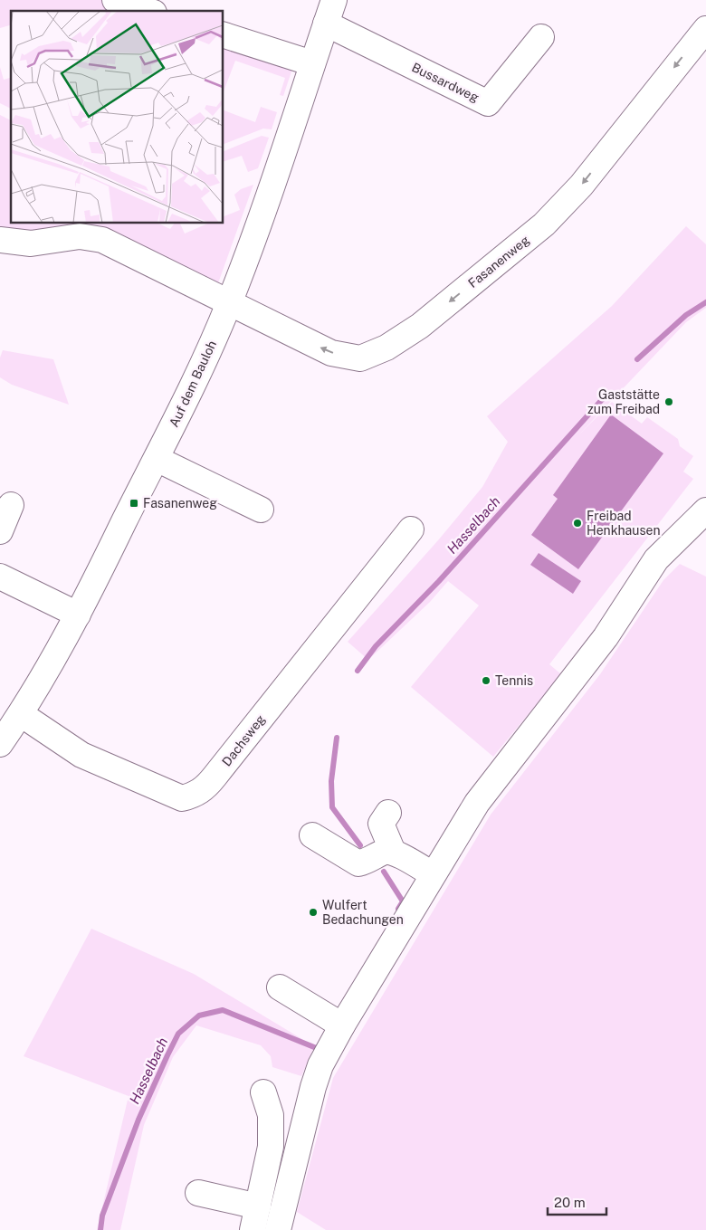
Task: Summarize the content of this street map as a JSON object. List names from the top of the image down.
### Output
{
  "streets": {
    "street": [
      "Bussardweg",
      "Fasanenweg",
      "Auf dem Bauloh",
      "Dachsweg"
    ]
  },
  "crossings": [
    ["Bussardweg", "Auf dem Bauloh"],
    ["Fasanenweg", "Auf dem Bauloh"],
    ["Auf dem Bauloh", "Dachsweg"]
  ],
  "one_way": ["Fasanenweg"],
  "water": ["Hasselbach"],
  "places": {
    "other": [
      "Gaststätte zum Freibad",
      "Freibad Henkhausen",
      "Tennis",
      "Wulfert Bedachungen"
    ],
    "transit": ["Fasanenweg"]
  },
  "scale_bar": "20 m"
}
